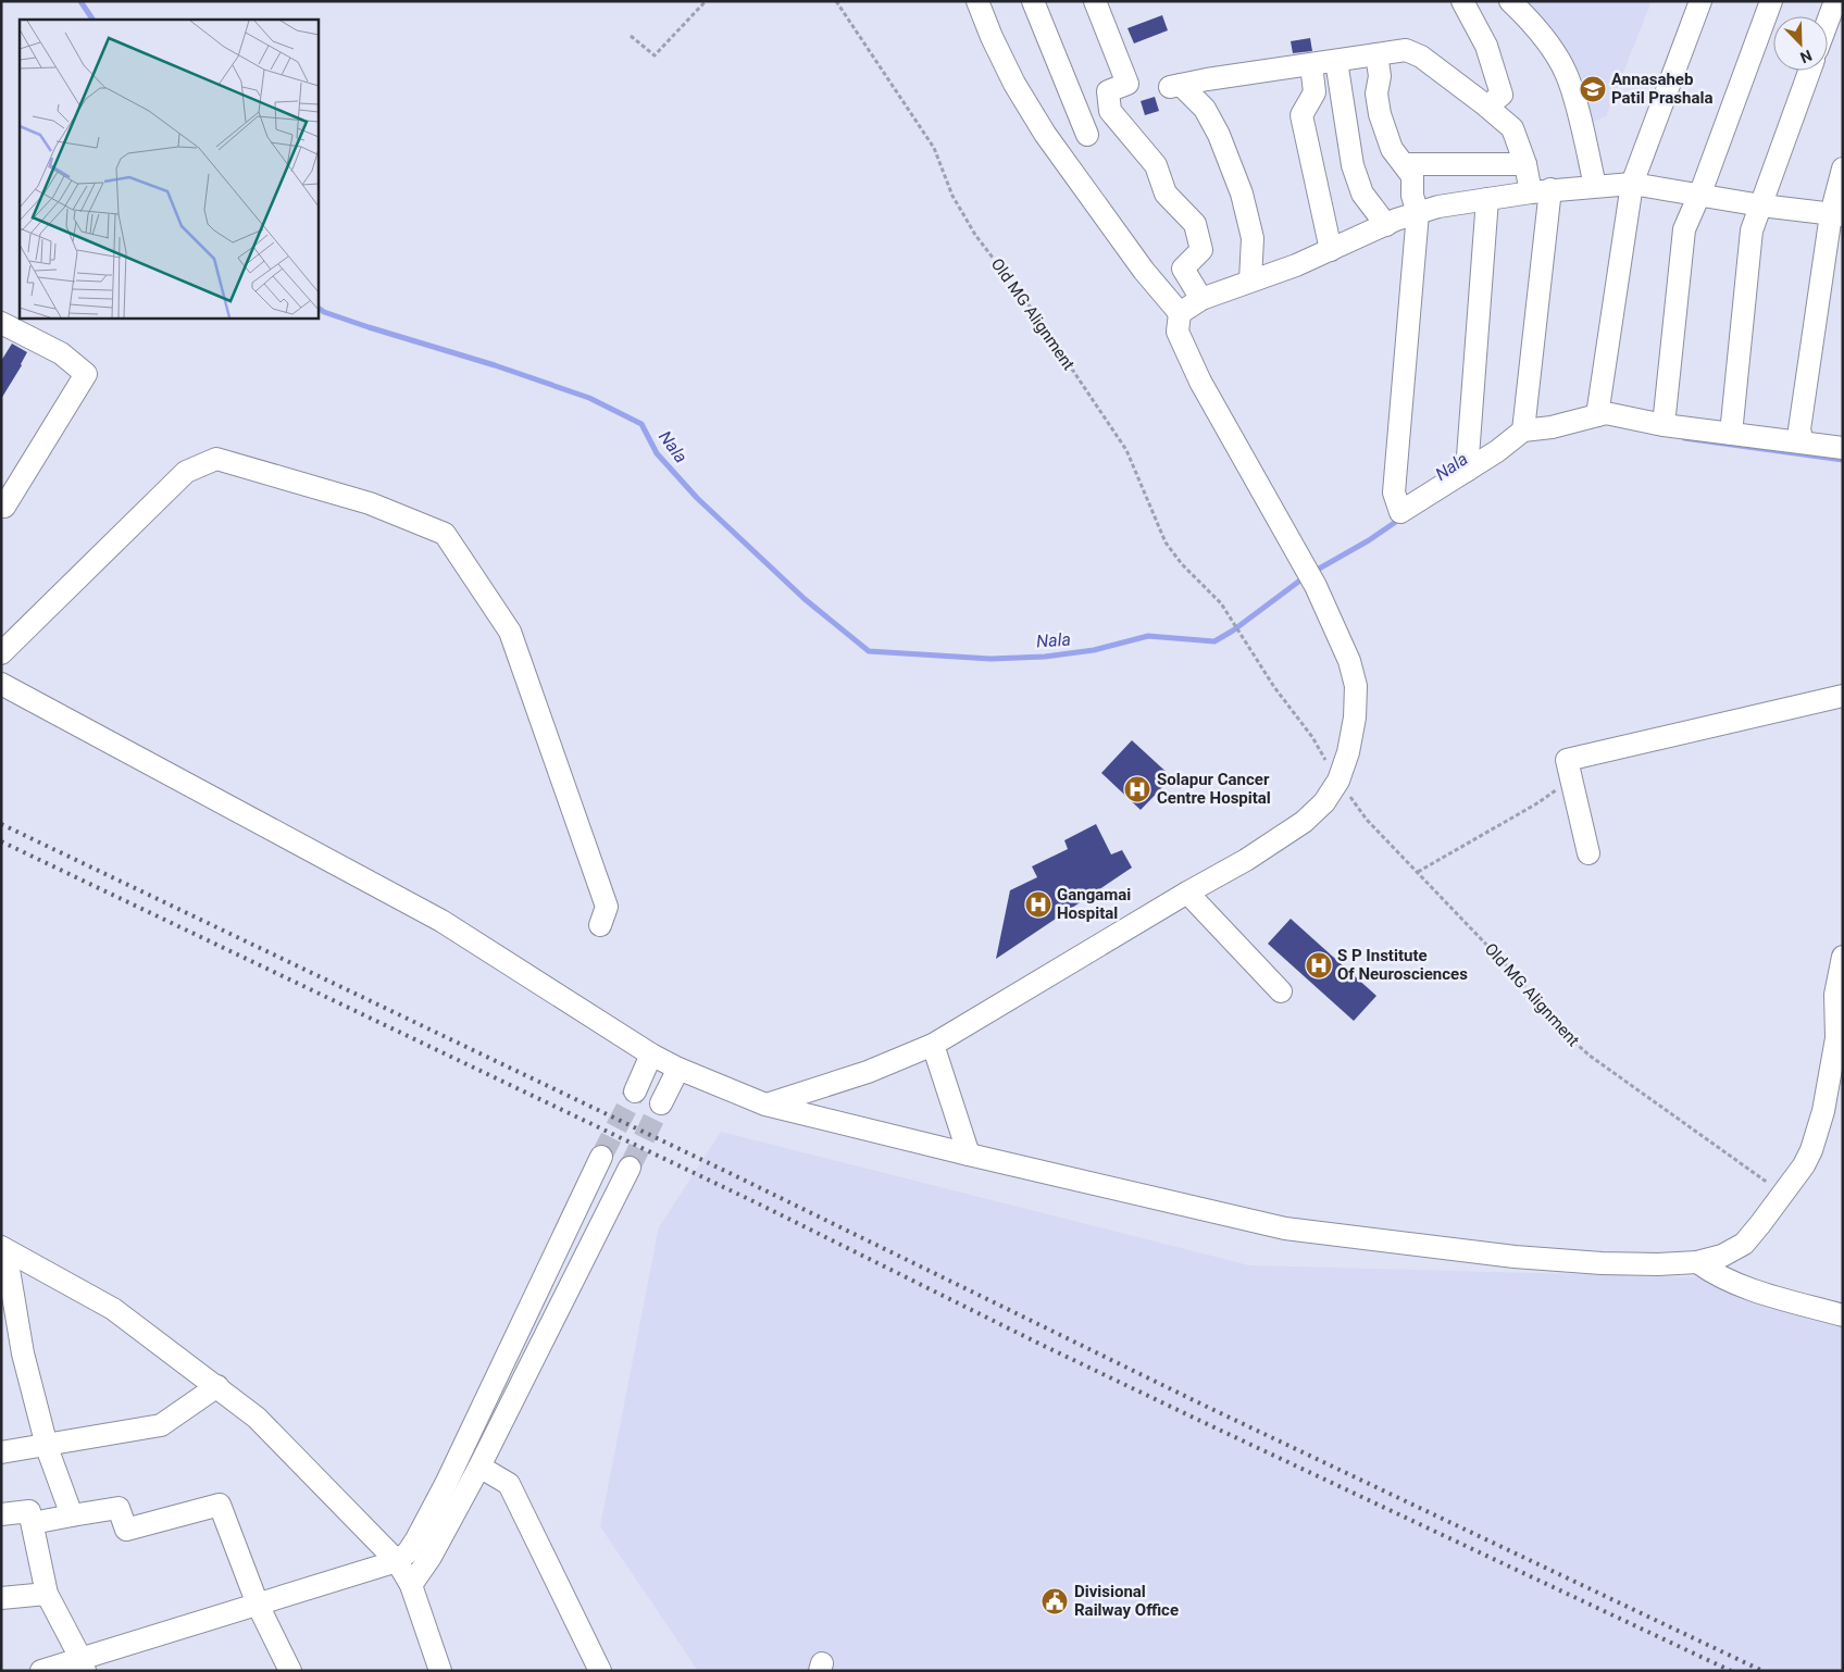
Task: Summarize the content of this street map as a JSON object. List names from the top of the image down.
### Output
{
  "streets": {
    "path": ["Old MG Alignment"]
  },
  "water": ["Nala"],
  "places": {
    "school or university": ["Annasaheb Patil Prashala"],
    "hospital": ["Solapur Cancer Centre Hospital", "Gangamai Hospital", "S P Institute Of Neurosciences"],
    "public building": ["Divisional Railway Office"]
  },
  "north": "bottom right"
}
